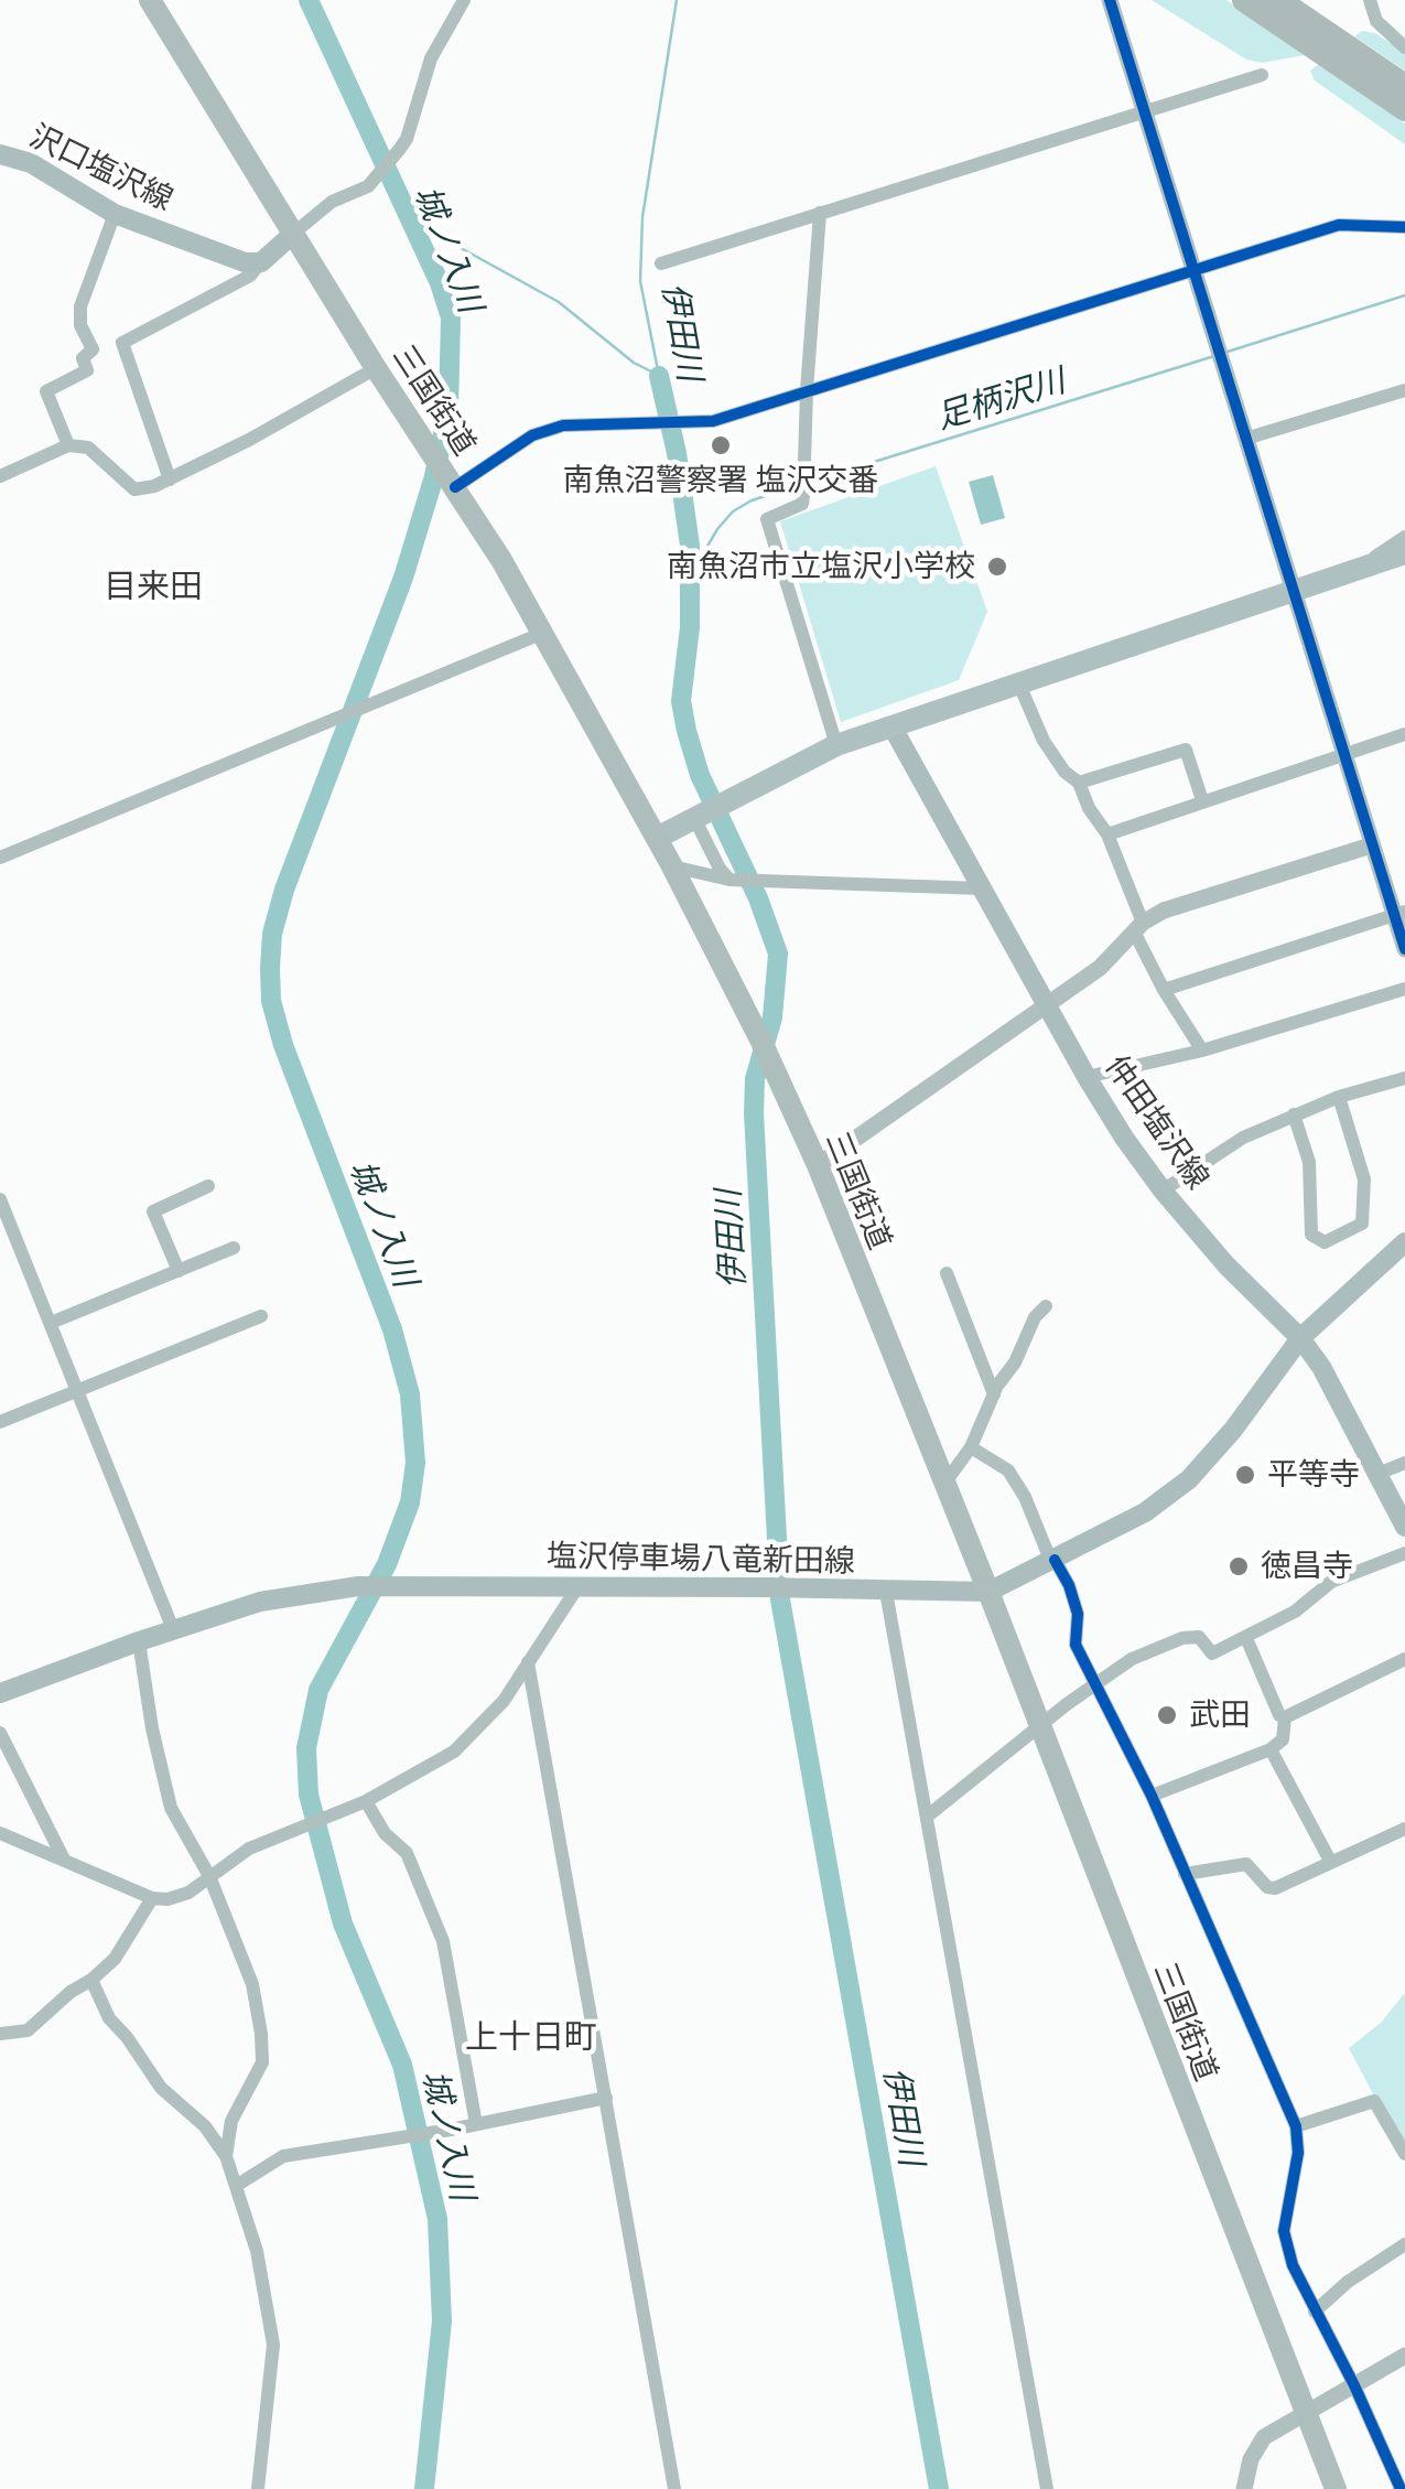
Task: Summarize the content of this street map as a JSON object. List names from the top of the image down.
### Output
{
  "streets": {
    "highway": ["三国街道"],
    "main road": ["沢口塩沢線", "仲田塩沢線", "塩沢停車場八竜新田線"]
  },
  "crossings": [
    ["三国街道", "塩沢停車場八竜新田線"]
  ],
  "districts": ["目来田", "上十日町"],
  "water": ["城ノ入川", "伊田川", "足柄沢川"],
  "places": [
    "南魚沼警察署 塩沢交番",
    "南魚沼市立塩沢小学校",
    "平等寺",
    "徳昌寺",
    "武田"
  ]
}
